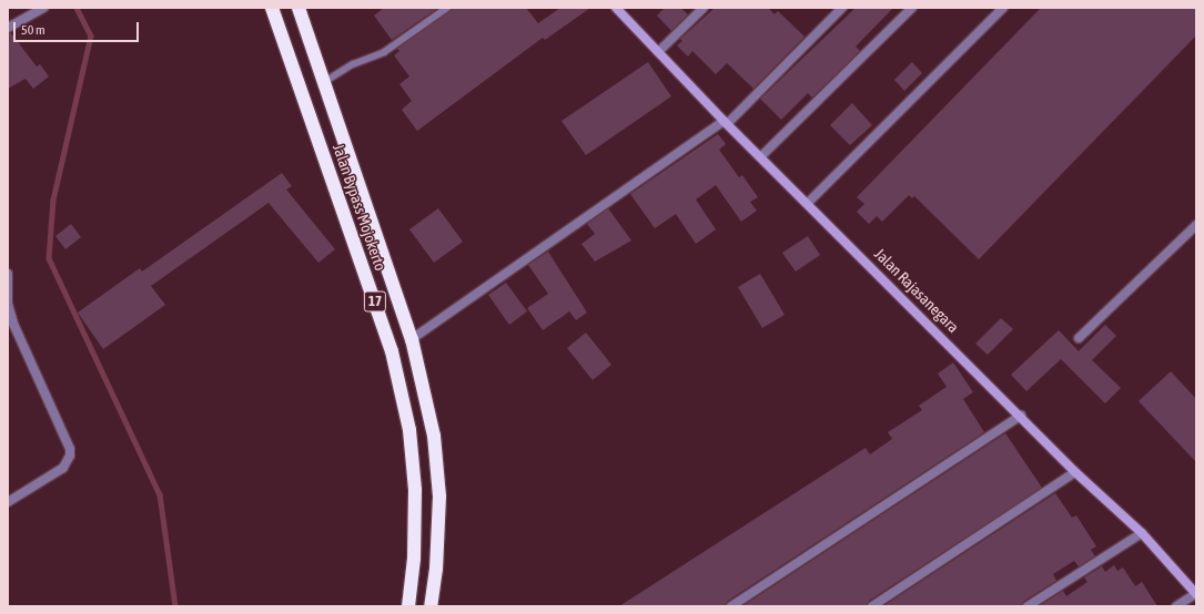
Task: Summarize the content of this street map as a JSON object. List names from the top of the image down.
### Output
{
  "streets": {
    "highway": ["Jalan Bypass Mojokerto", "17"],
    "street": ["Jalan Rajasanegara"]
  },
  "scale_bar": "50 m"
}
